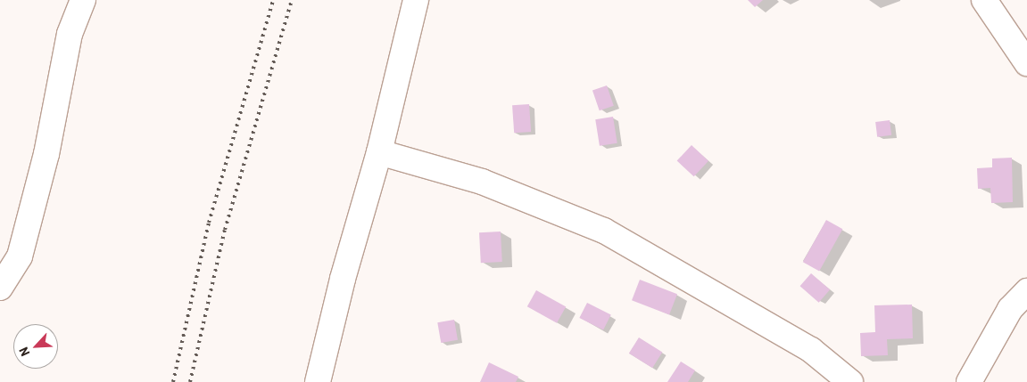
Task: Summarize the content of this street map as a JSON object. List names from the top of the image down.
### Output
{
  "north": "bottom left"
}
